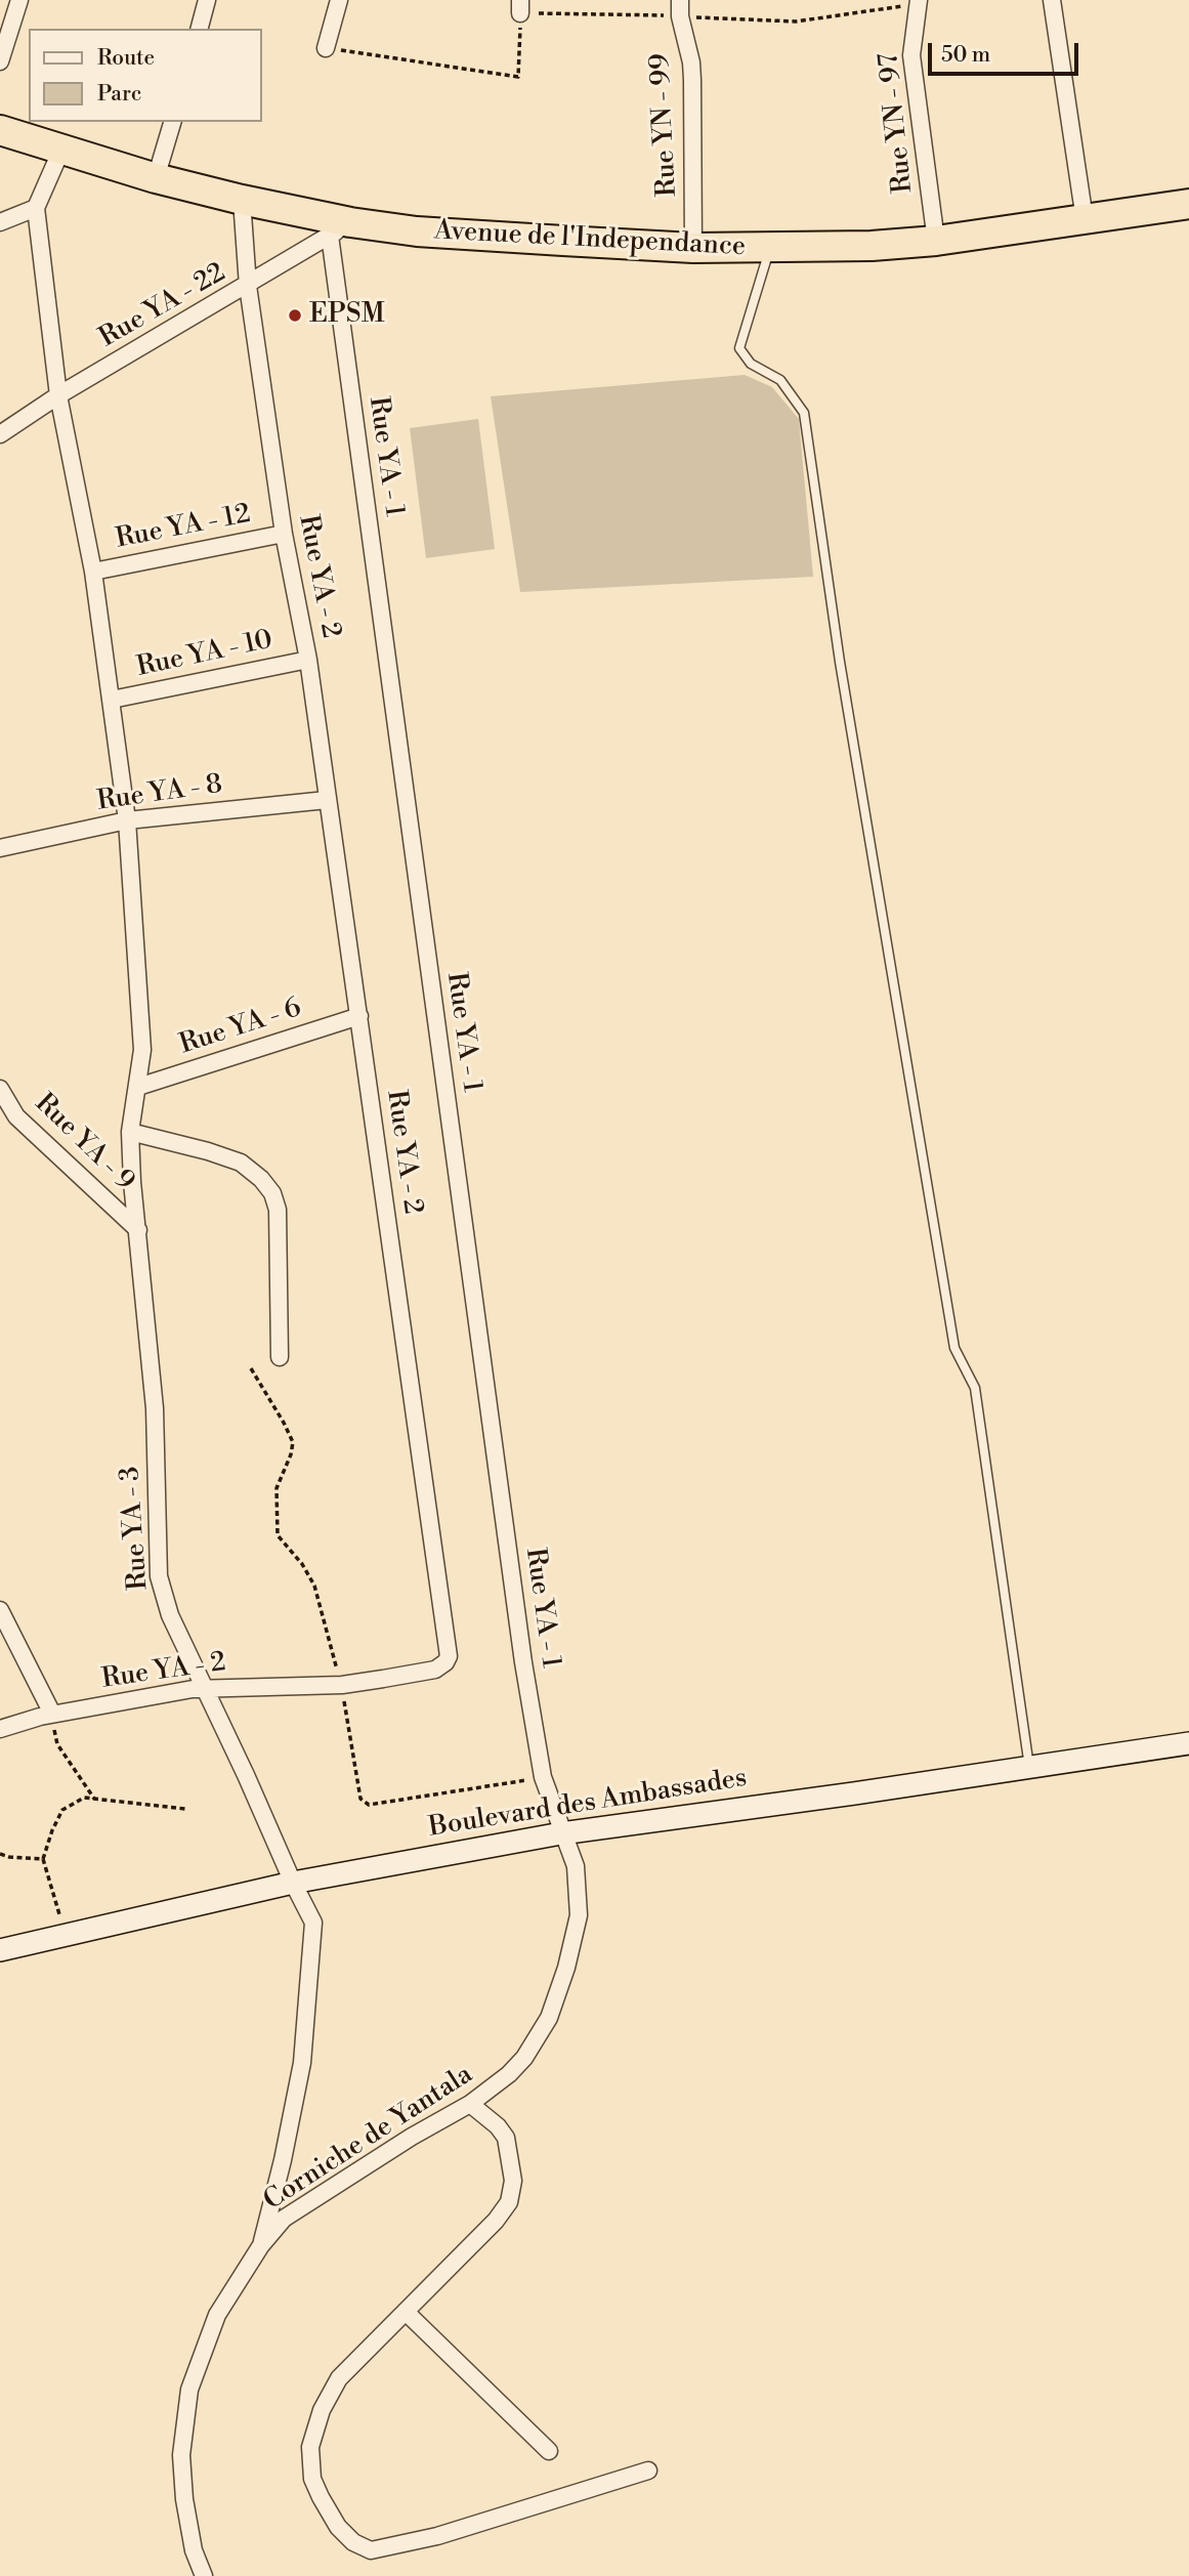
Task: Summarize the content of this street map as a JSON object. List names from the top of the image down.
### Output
{
  "streets": {
    "highway": ["Avenue de l'Independance"],
    "main road": ["Boulevard des Ambassades"],
    "street": [
      "Rue YN - 97",
      "Rue YN - 99",
      "Rue YA - 22",
      "Rue YA - 1",
      "Rue YA - 12",
      "Rue YA - 2",
      "Rue YA - 10",
      "Rue YA - 8",
      "Rue YA - 6",
      "Rue YA - 9",
      "Rue YA - 3",
      "Corniche de Yantala"
    ]
  },
  "crossings": [
    ["Rue YN - 97", "Avenue de l'Independance"],
    ["Rue YN - 99", "Avenue de l'Independance"],
    ["Avenue de l'Independance", "Rue YA - 22"],
    ["Avenue de l'Independance", "Rue YA - 1"],
    ["Avenue de l'Independance", "Rue YA - 2"],
    ["Rue YA - 22", "Rue YA - 1"],
    ["Rue YA - 22", "Rue YA - 2"],
    ["Rue YA - 22", "Rue YA - 3"],
    ["Rue YA - 1", "Boulevard des Ambassades"],
    ["Rue YA - 1", "Corniche de Yantala"],
    ["Rue YA - 12", "Rue YA - 2"],
    ["Rue YA - 12", "Rue YA - 3"],
    ["Rue YA - 2", "Rue YA - 10"],
    ["Rue YA - 2", "Rue YA - 8"],
    ["Rue YA - 2", "Rue YA - 6"],
    ["Rue YA - 2", "Rue YA - 3"],
    ["Rue YA - 10", "Rue YA - 3"],
    ["Rue YA - 8", "Rue YA - 3"],
    ["Rue YA - 6", "Rue YA - 3"],
    ["Rue YA - 9", "Rue YA - 3"],
    ["Rue YA - 3", "Boulevard des Ambassades"],
    ["Rue YA - 3", "Corniche de Yantala"],
    ["Boulevard des Ambassades", "Corniche de Yantala"]
  ],
  "places": ["EPSM"],
  "legend": ["Route", "Parc"],
  "scale_bar": "50 m"
}
